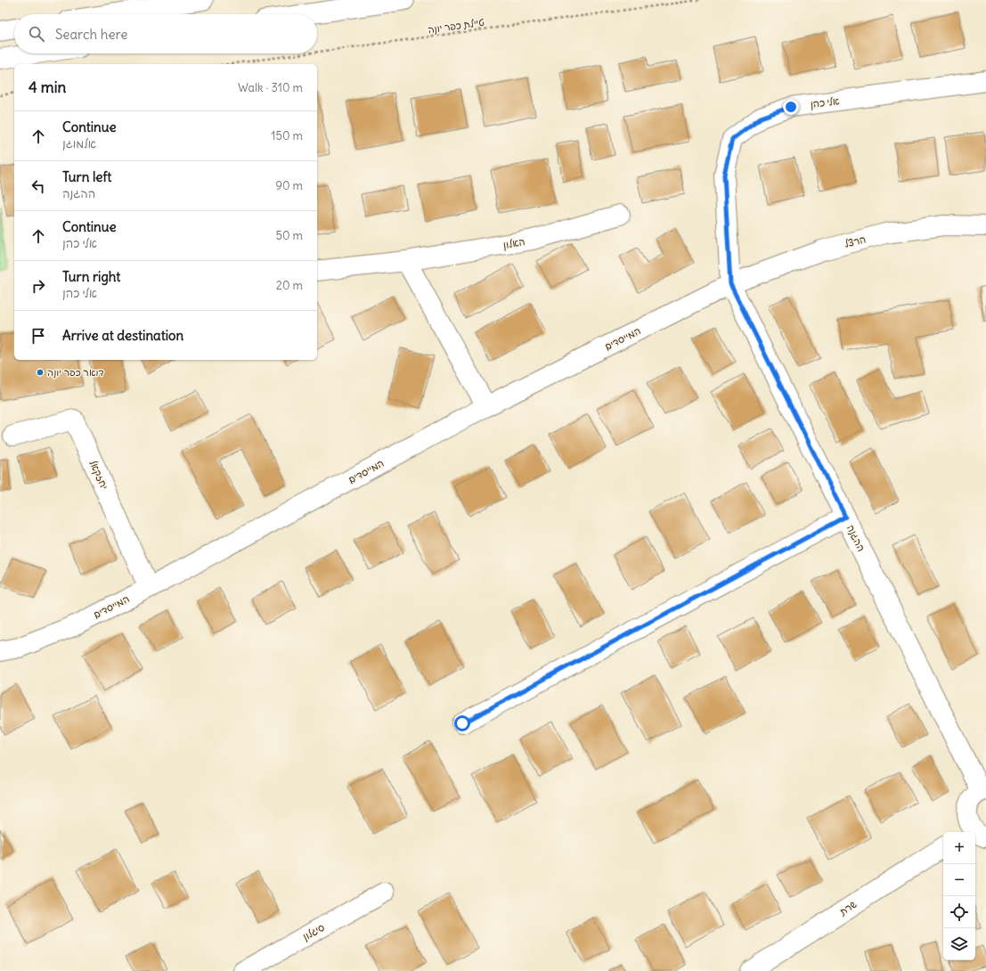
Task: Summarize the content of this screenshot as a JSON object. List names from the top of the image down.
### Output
{
  "streets": {
    "main road": [
      "אלי כהן",
      "הרצל",
      "האלון",
      "המייסדים",
      "יחזקאל",
      "ההגנה",
      "שרת",
      "סיגלון"
    ],
    "path": ["טיילת כפר יונה"]
  },
  "crossings": [
    ["אלי כהן", "הרצל"],
    ["אלי כהן", "המייסדים"],
    ["אלי כהן", "ההגנה"],
    ["הרצל", "המייסדים"],
    ["הרצל", "ההגנה"],
    ["המייסדים", "יחזקאל"],
    ["המייסדים", "ההגנה"]
  ],
  "places": ["דואר כפר יונה"],
  "page": {
    "search": "Search here",
    "heading": ["4 min", "Walk · 310 m"],
    "list": [
      ["Continue", "אלמוגן", "150 m"],
      ["Turn left", "ההגנה", "90 m"],
      ["Continue", "אלי כהן", "50 m"],
      ["Turn right", "אלי כהן", "20 m"],
      "Arrive at destination"
    ],
    "map_buttons": ["+", "−"]
  }
}
